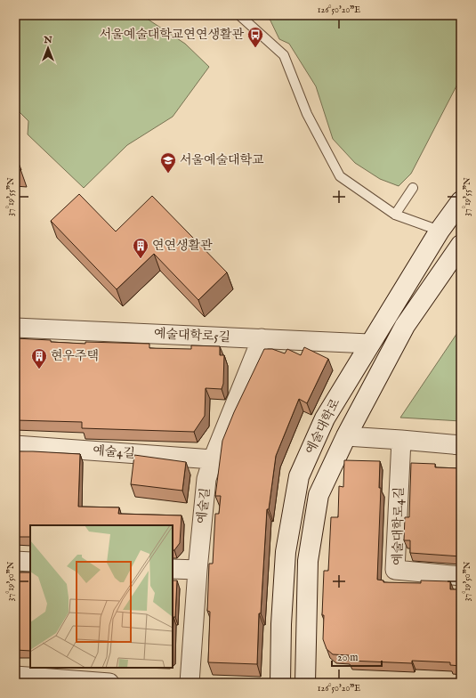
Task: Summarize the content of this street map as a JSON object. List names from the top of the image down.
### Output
{
  "streets": {
    "street": [
      "예술대학로5길",
      "예술대학로",
      "예술4길",
      "예술길",
      "예술대학로4길"
    ]
  },
  "crossings": [
    ["예술대학로5길", "예술대학로"],
    ["예술대학로5길", "예술길"],
    ["예술4길", "예술길"]
  ],
  "places": {
    "bus stop": ["서울예술대학교연연생활관"],
    "school or university": ["서울예술대학교"],
    "building": ["연연생활관", "현우주택"]
  },
  "scale_bar": "20 m",
  "north": "top",
  "coordinates": ["126°50'20\"E", "37°19'55\"N", "37°19'50\"N"]
}
